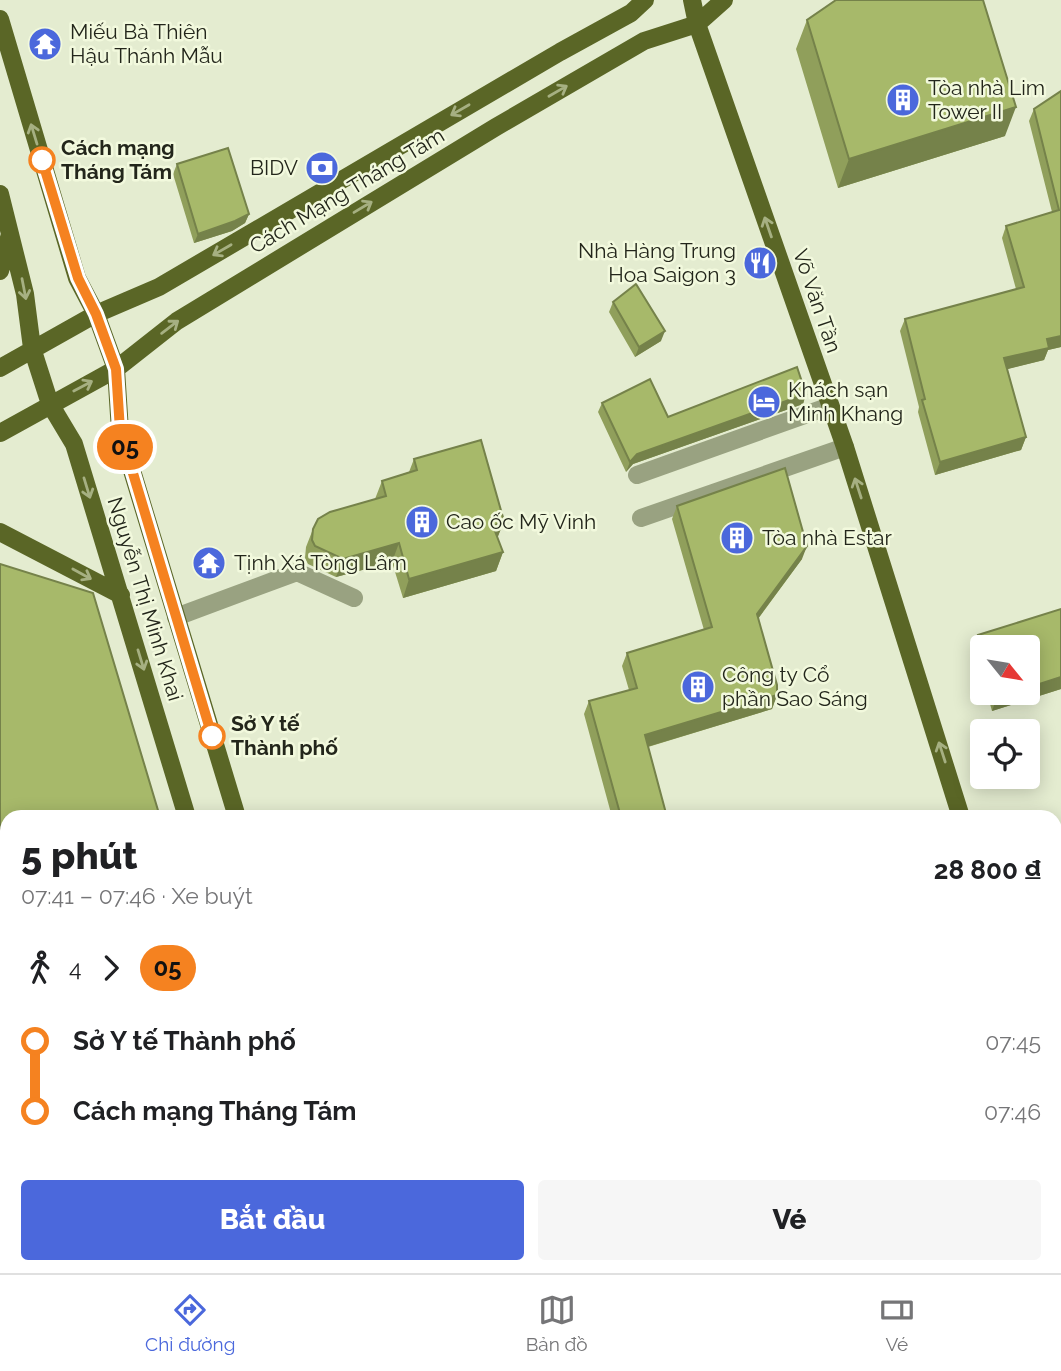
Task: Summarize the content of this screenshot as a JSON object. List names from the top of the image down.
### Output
{
  "streets": {
    "main road": ["Cách Mạng Tháng Tám", "Võ Văn Tần", "Nguyễn Thị Minh Khai"]
  },
  "crossings": [
    ["Cách Mạng Tháng Tám", "Võ Văn Tần"],
    ["Cách Mạng Tháng Tám", "Nguyễn Thị Minh Khai"]
  ],
  "one_way": ["Võ Văn Tần"],
  "places": {
    "temple": ["Miếu Bà Thiên Hậu Thánh Mẫu", "Tịnh Xá Tòng Lâm"],
    "building": [
      "Tòa nhà Lim Tower II",
      "Cao ốc Mỹ Vinh",
      "Tòa nhà Estar",
      "Công ty Cổ phần Sao Sáng"
    ],
    "other": ["Cách mạng Tháng Tám", "Sở Y tế Thành phố"],
    "bank": ["BIDV"],
    "restaurant": ["Nhà Hàng Trung Hoa Saigon 3"],
    "hotel": ["Khách sạn Minh Khang"]
  },
  "lines": ["bus line 05"],
  "north": "bottom right",
  "page": {
    "on_map": "05",
    "heading": ["5 phút", "07:41 – 07:46 · Xe buýt", "28 800 ₫"],
    "legs": ["4", "05"],
    "list": [
      {
        "name": "Sở Y tế Thành phố",
        "value": "07:45"
      },
      {
        "name": "Cách mạng Tháng Tám",
        "value": "07:46"
      }
    ],
    "buttons": ["Bắt đầu", "Vé"],
    "tabs": ["Chỉ đường", "Bản đồ", "Vé"]
  }
}
